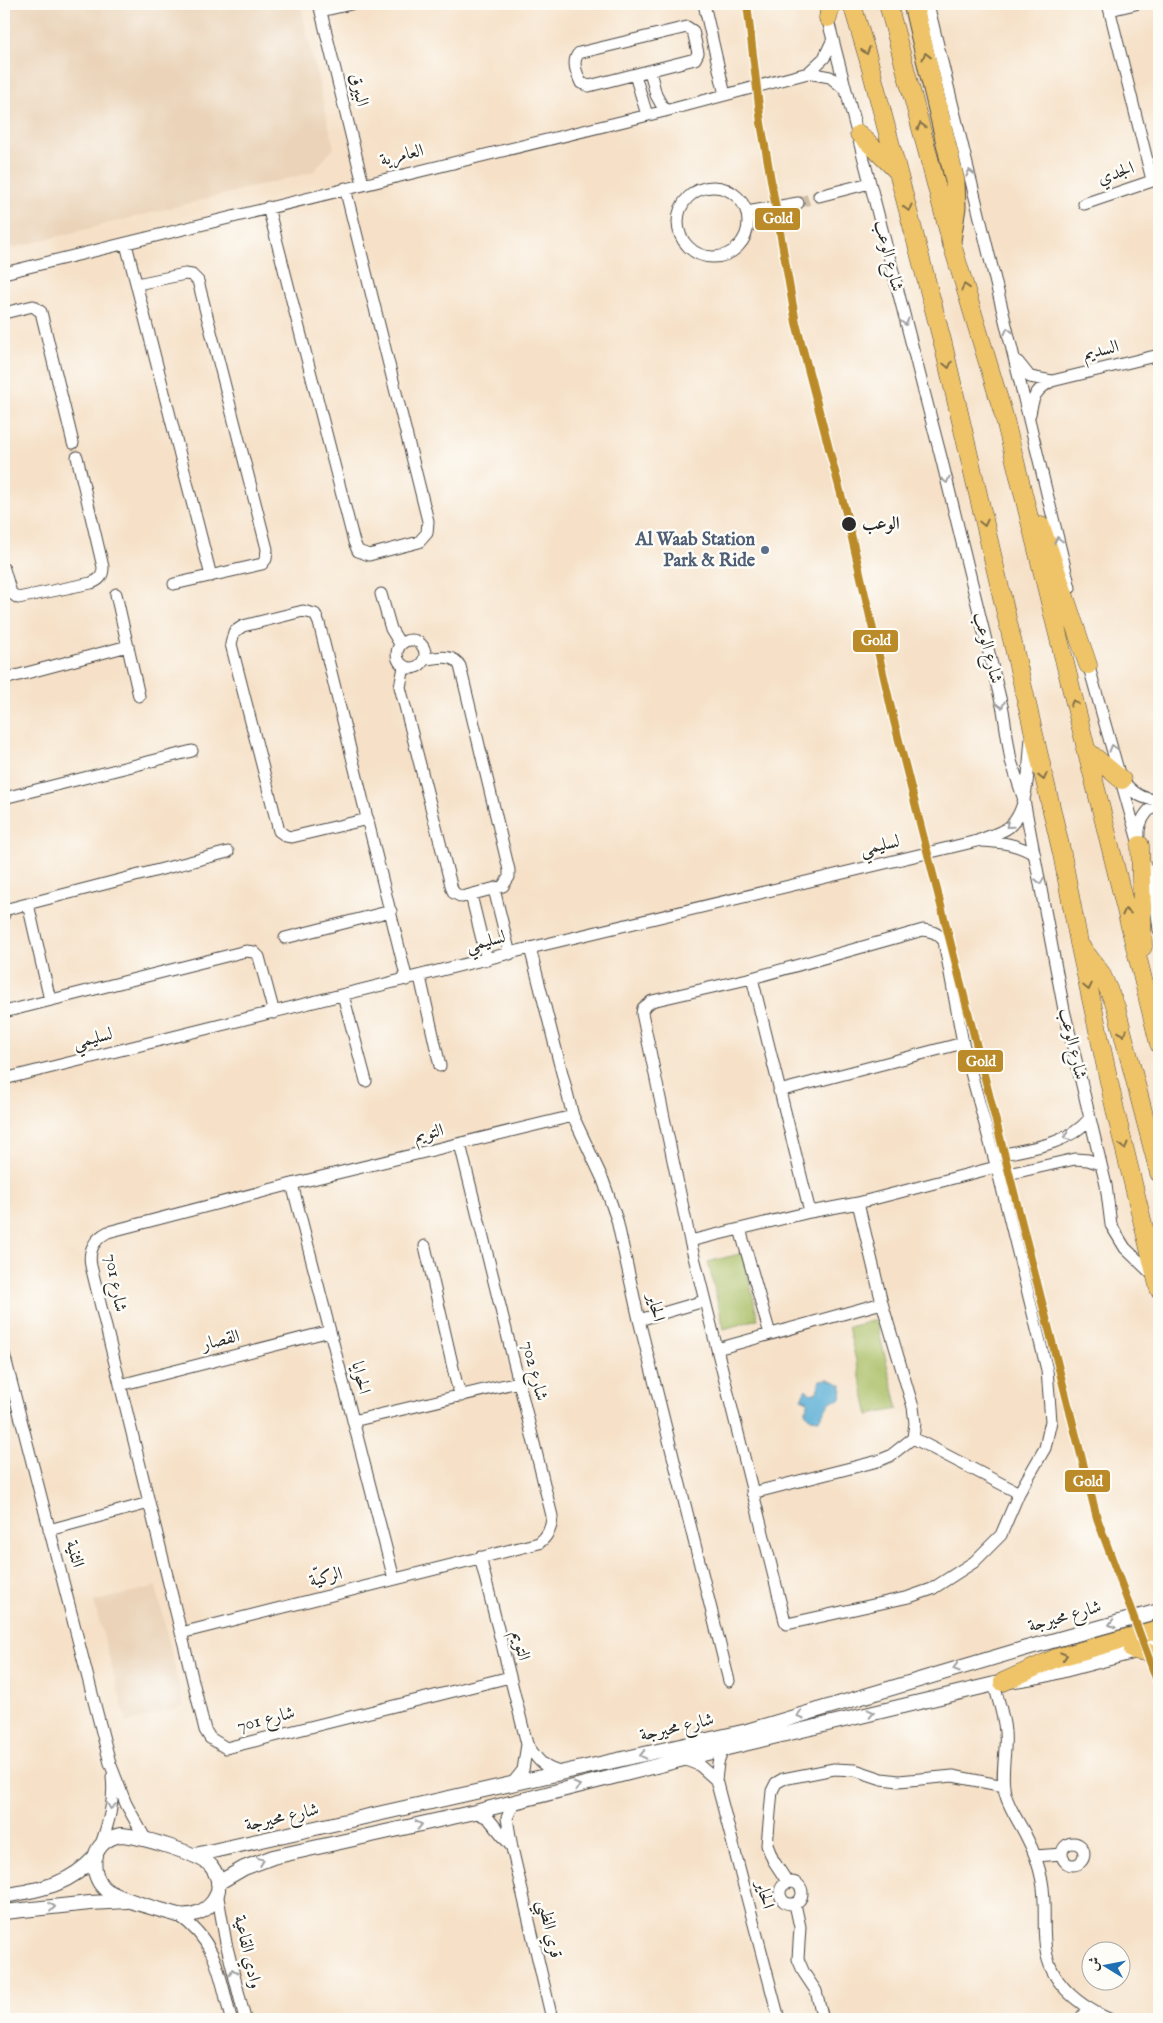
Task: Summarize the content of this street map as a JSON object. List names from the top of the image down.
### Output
{
  "streets": {
    "main road": ["شارع الوعب"],
    "street": [
      "البيرق",
      "العامرية",
      "الجدي",
      "السديم",
      "لسليمي",
      "التويم",
      "شارع 701",
      "الحاير",
      "القصار",
      "شارع 702",
      "الحوايا",
      "الثنية",
      "الركيّة",
      "شارع محيرجة",
      "قري الظبي",
      "وادي القاعية"
    ]
  },
  "crossings": [
    ["البيرق", "العامرية"],
    ["العامرية", "شارع الوعب"],
    ["شارع الوعب", "لسليمي"],
    ["لسليمي", "الحاير"],
    ["التويم", "شارع 701"],
    ["التويم", "الحاير"],
    ["التويم", "شارع 702"],
    ["التويم", "الحوايا"],
    ["التويم", "الركيّة"],
    ["التويم", "شارع محيرجة"],
    ["شارع 701", "القصار"],
    ["شارع 701", "الحوايا"],
    ["شارع 701", "الركيّة"],
    ["الحاير", "شارع محيرجة"],
    ["القصار", "الحوايا"],
    ["شارع 702", "الركيّة"],
    ["الحوايا", "الركيّة"],
    ["شارع محيرجة", "قري الظبي"],
    ["شارع محيرجة", "وادي القاعية"]
  ],
  "places": ["الوعب", "Al Waab Station Park & Ride"],
  "lines": ["transit line Gold"],
  "north": "left"
}
